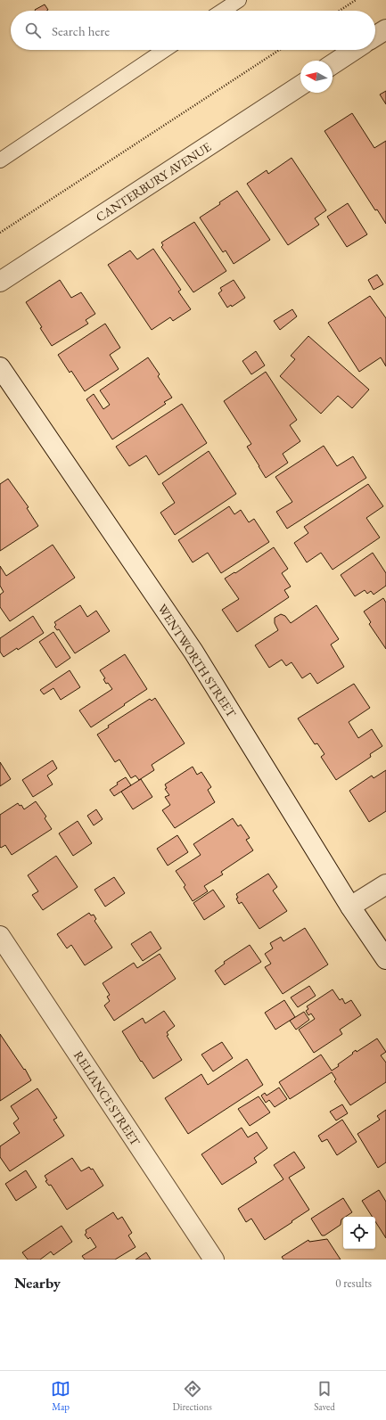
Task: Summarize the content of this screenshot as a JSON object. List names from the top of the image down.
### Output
{
  "streets": {
    "street": ["CANTERBURY AVENUE", "WENTWORTH STREET", "RELIANCE STREET"]
  },
  "north": "left",
  "page": {
    "search": "Search here",
    "heading": ["Nearby", "0 results"],
    "nav": ["Map", "Directions", "Saved"]
  }
}
